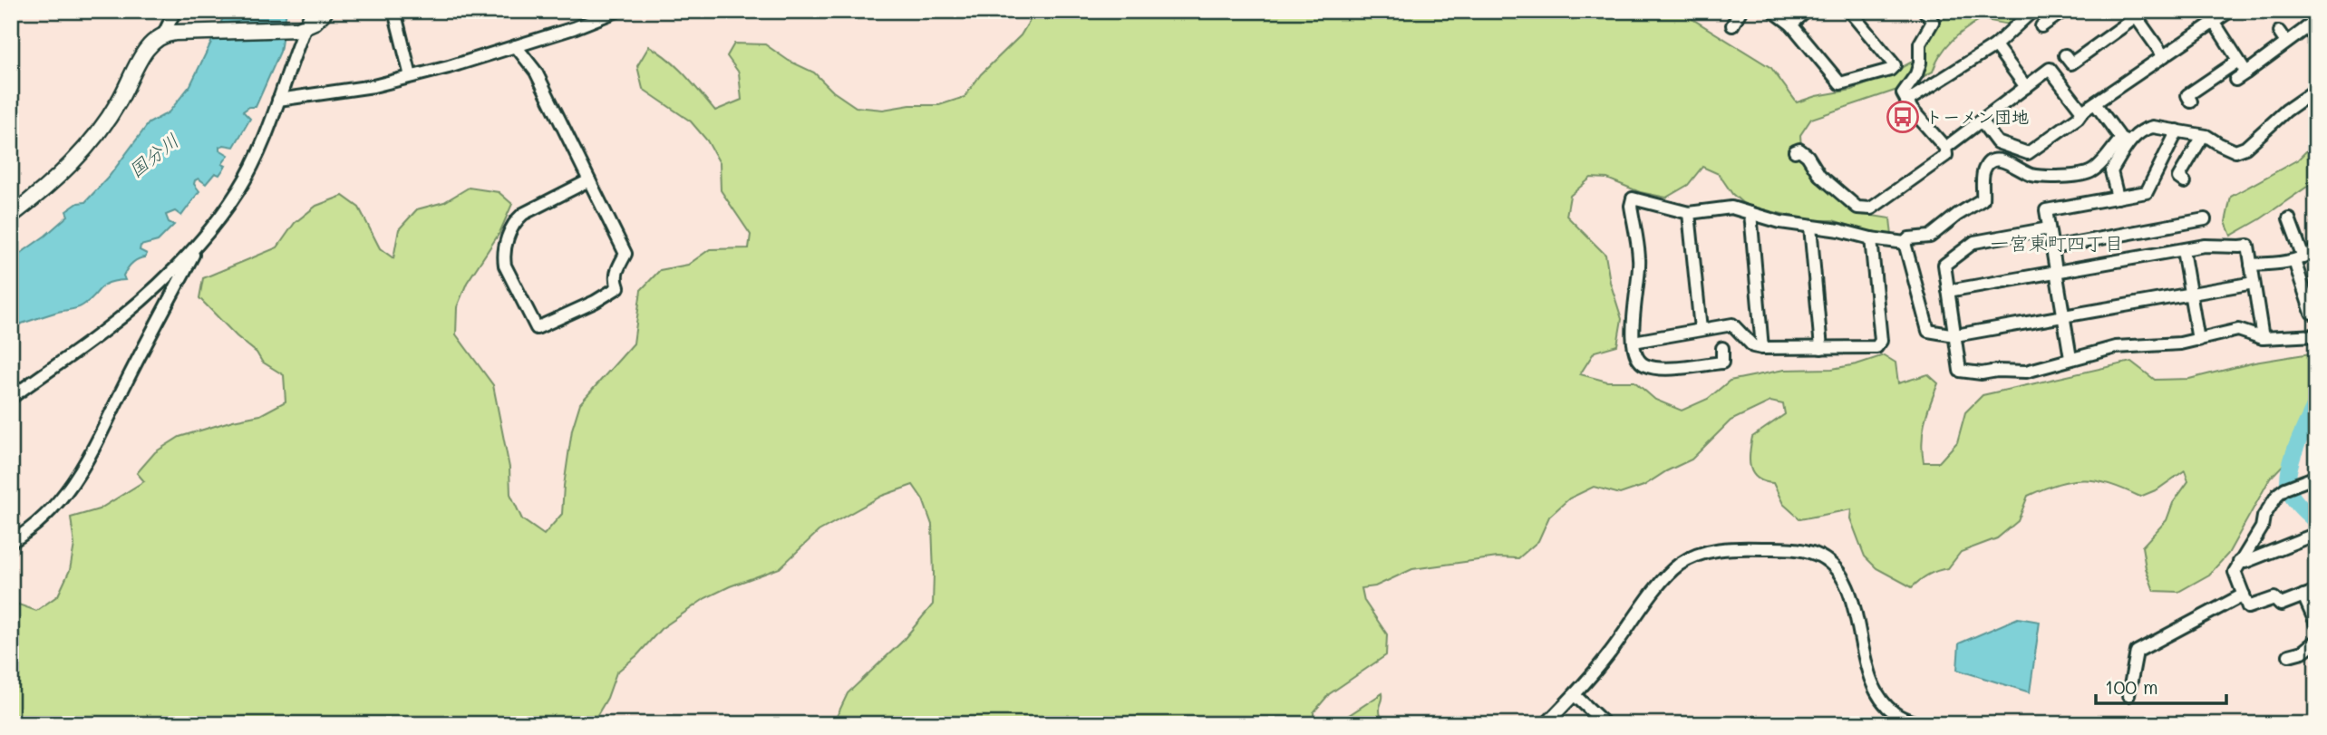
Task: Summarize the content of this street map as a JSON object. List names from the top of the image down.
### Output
{
  "districts": ["一宮東町四丁目"],
  "water": ["国分川"],
  "places": {
    "bus stop": ["トーメン団地"]
  },
  "scale_bar": "100 m"
}
